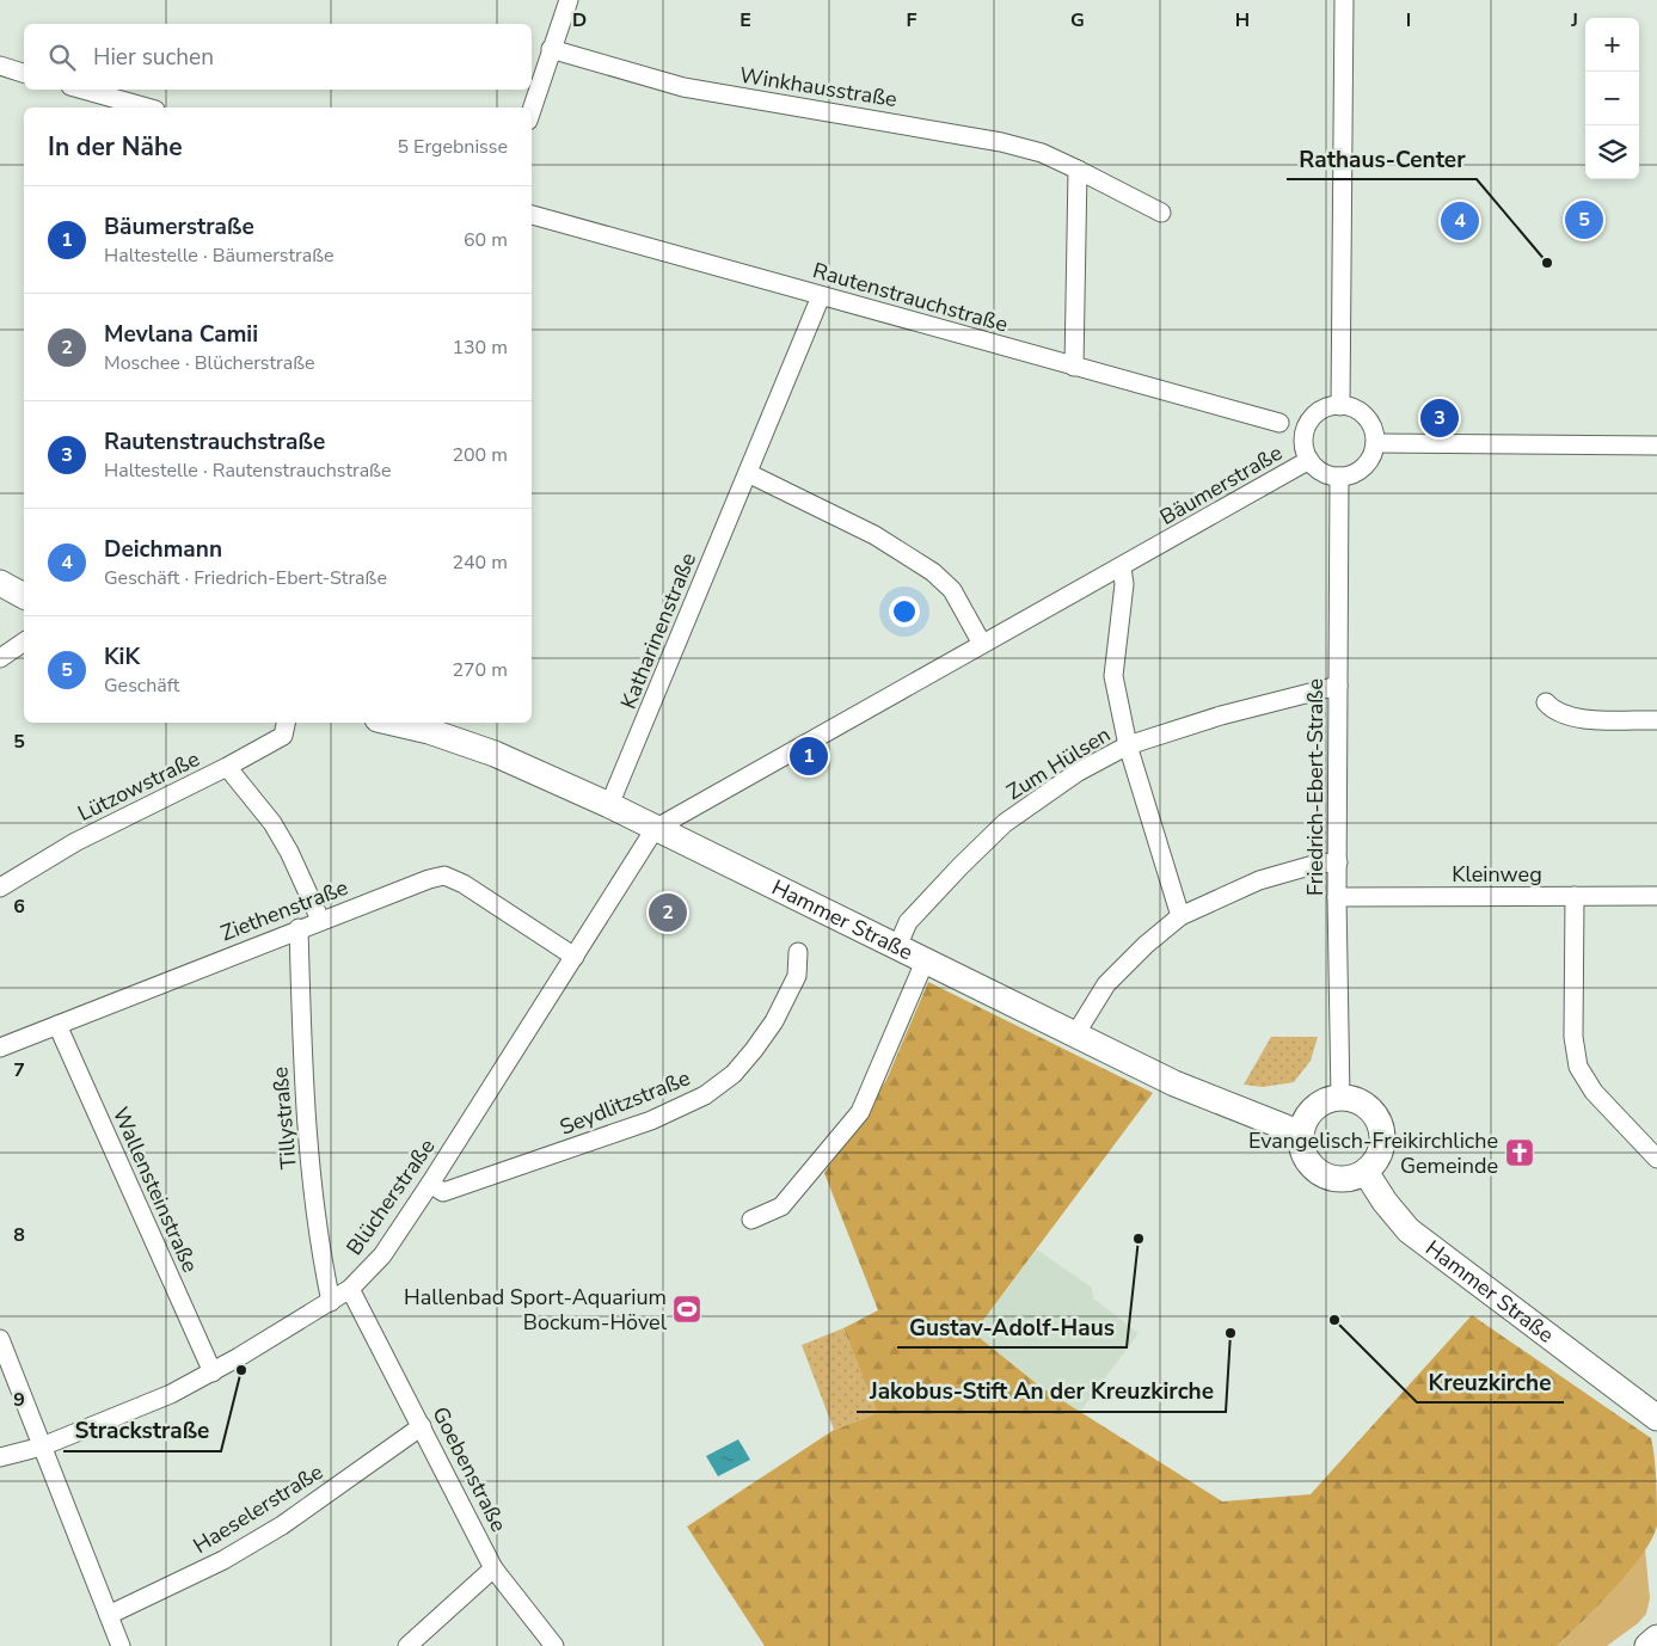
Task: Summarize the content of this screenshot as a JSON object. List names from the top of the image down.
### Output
{
  "streets": {
    "main road": ["Hammer Straße"],
    "street": [
      "Winkhausstraße",
      "Rautenstrauchstraße",
      "Bäumerstraße",
      "Katharinenstraße",
      "Zum Hülsen",
      "Lützowstraße",
      "Friedrich-Ebert-Straße",
      "Kleinweg",
      "Ziethenstraße",
      "Seydlitzstraße",
      "Tillystraße",
      "Wallensteinstraße",
      "Blücherstraße",
      "Goebenstraße",
      "Haeselerstraße"
    ]
  },
  "crossings": [
    ["Rautenstrauchstraße", "Katharinenstraße"],
    ["Bäumerstraße", "Friedrich-Ebert-Straße"],
    ["Bäumerstraße", "Hammer Straße"],
    ["Bäumerstraße", "Blücherstraße"],
    ["Katharinenstraße", "Hammer Straße"],
    ["Zum Hülsen", "Friedrich-Ebert-Straße"],
    ["Zum Hülsen", "Hammer Straße"],
    ["Friedrich-Ebert-Straße", "Kleinweg"],
    ["Friedrich-Ebert-Straße", "Hammer Straße"],
    ["Ziethenstraße", "Tillystraße"],
    ["Ziethenstraße", "Wallensteinstraße"],
    ["Ziethenstraße", "Blücherstraße"],
    ["Hammer Straße", "Blücherstraße"],
    ["Seydlitzstraße", "Blücherstraße"],
    ["Tillystraße", "Blücherstraße"],
    ["Wallensteinstraße", "Blücherstraße"],
    ["Blücherstraße", "Goebenstraße"],
    ["Goebenstraße", "Haeselerstraße"]
  ],
  "places": {
    "other": [
      "Rathaus-Center",
      "Gustav-Adolf-Haus",
      "Kreuzkirche",
      "Jakobus-Stift An der Kreuzkirche",
      "Strackstraße"
    ],
    "church": ["Evangelisch-Freikirchliche Gemeinde"],
    "sports": ["Hallenbad Sport-Aquarium Bockum-Hövel"]
  },
  "page": {
    "map_buttons": ["+", "−"],
    "search": "Hier suchen",
    "heading": ["In der Nähe", "5 Ergebnisse"],
    "list": [
      {
        "mark": "1",
        "name": "Bäumerstraße",
        "note": "Haltestelle · Bäumerstraße",
        "value": "60 m"
      },
      {
        "mark": "2",
        "name": "Mevlana Camii",
        "note": "Moschee · Blücherstraße",
        "value": "130 m"
      },
      {
        "mark": "3",
        "name": "Rautenstrauchstraße",
        "note": "Haltestelle · Rautenstrauchstraße",
        "value": "200 m"
      },
      {
        "mark": "4",
        "name": "Deichmann",
        "note": "Geschäft · Friedrich-Ebert-Straße",
        "value": "240 m"
      },
      {
        "mark": "5",
        "name": "KiK",
        "note": "Geschäft",
        "value": "270 m"
      }
    ],
    "pins": [
      "5",
      "4",
      "3",
      "1",
      "2"
    ]
  },
  "grid": {
    "columns": [
      "D",
      "E",
      "F",
      "G",
      "H",
      "I",
      "J"
    ],
    "rows": [
      "5",
      "6",
      "7",
      "8",
      "9"
    ]
  }
}
